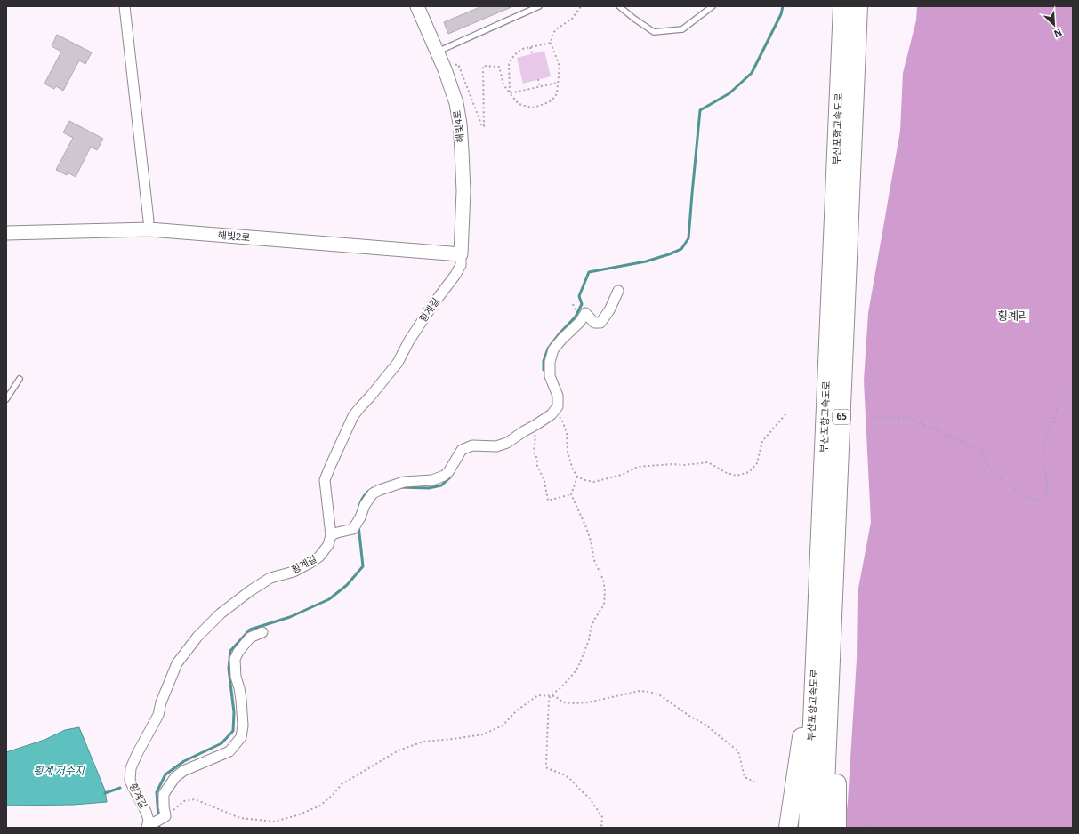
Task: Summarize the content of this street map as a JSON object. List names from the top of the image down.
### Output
{
  "streets": {
    "highway": ["부산포항고속도로", "65"],
    "street": ["해빛4로", "해빛2로", "횡계길"]
  },
  "crossings": [
    ["해빛4로", "해빛2로"],
    ["해빛4로", "횡계길"],
    ["해빛2로", "횡계길"]
  ],
  "districts": ["횡계리"],
  "water": ["횡계 저수지"],
  "north": "bottom right"
}
